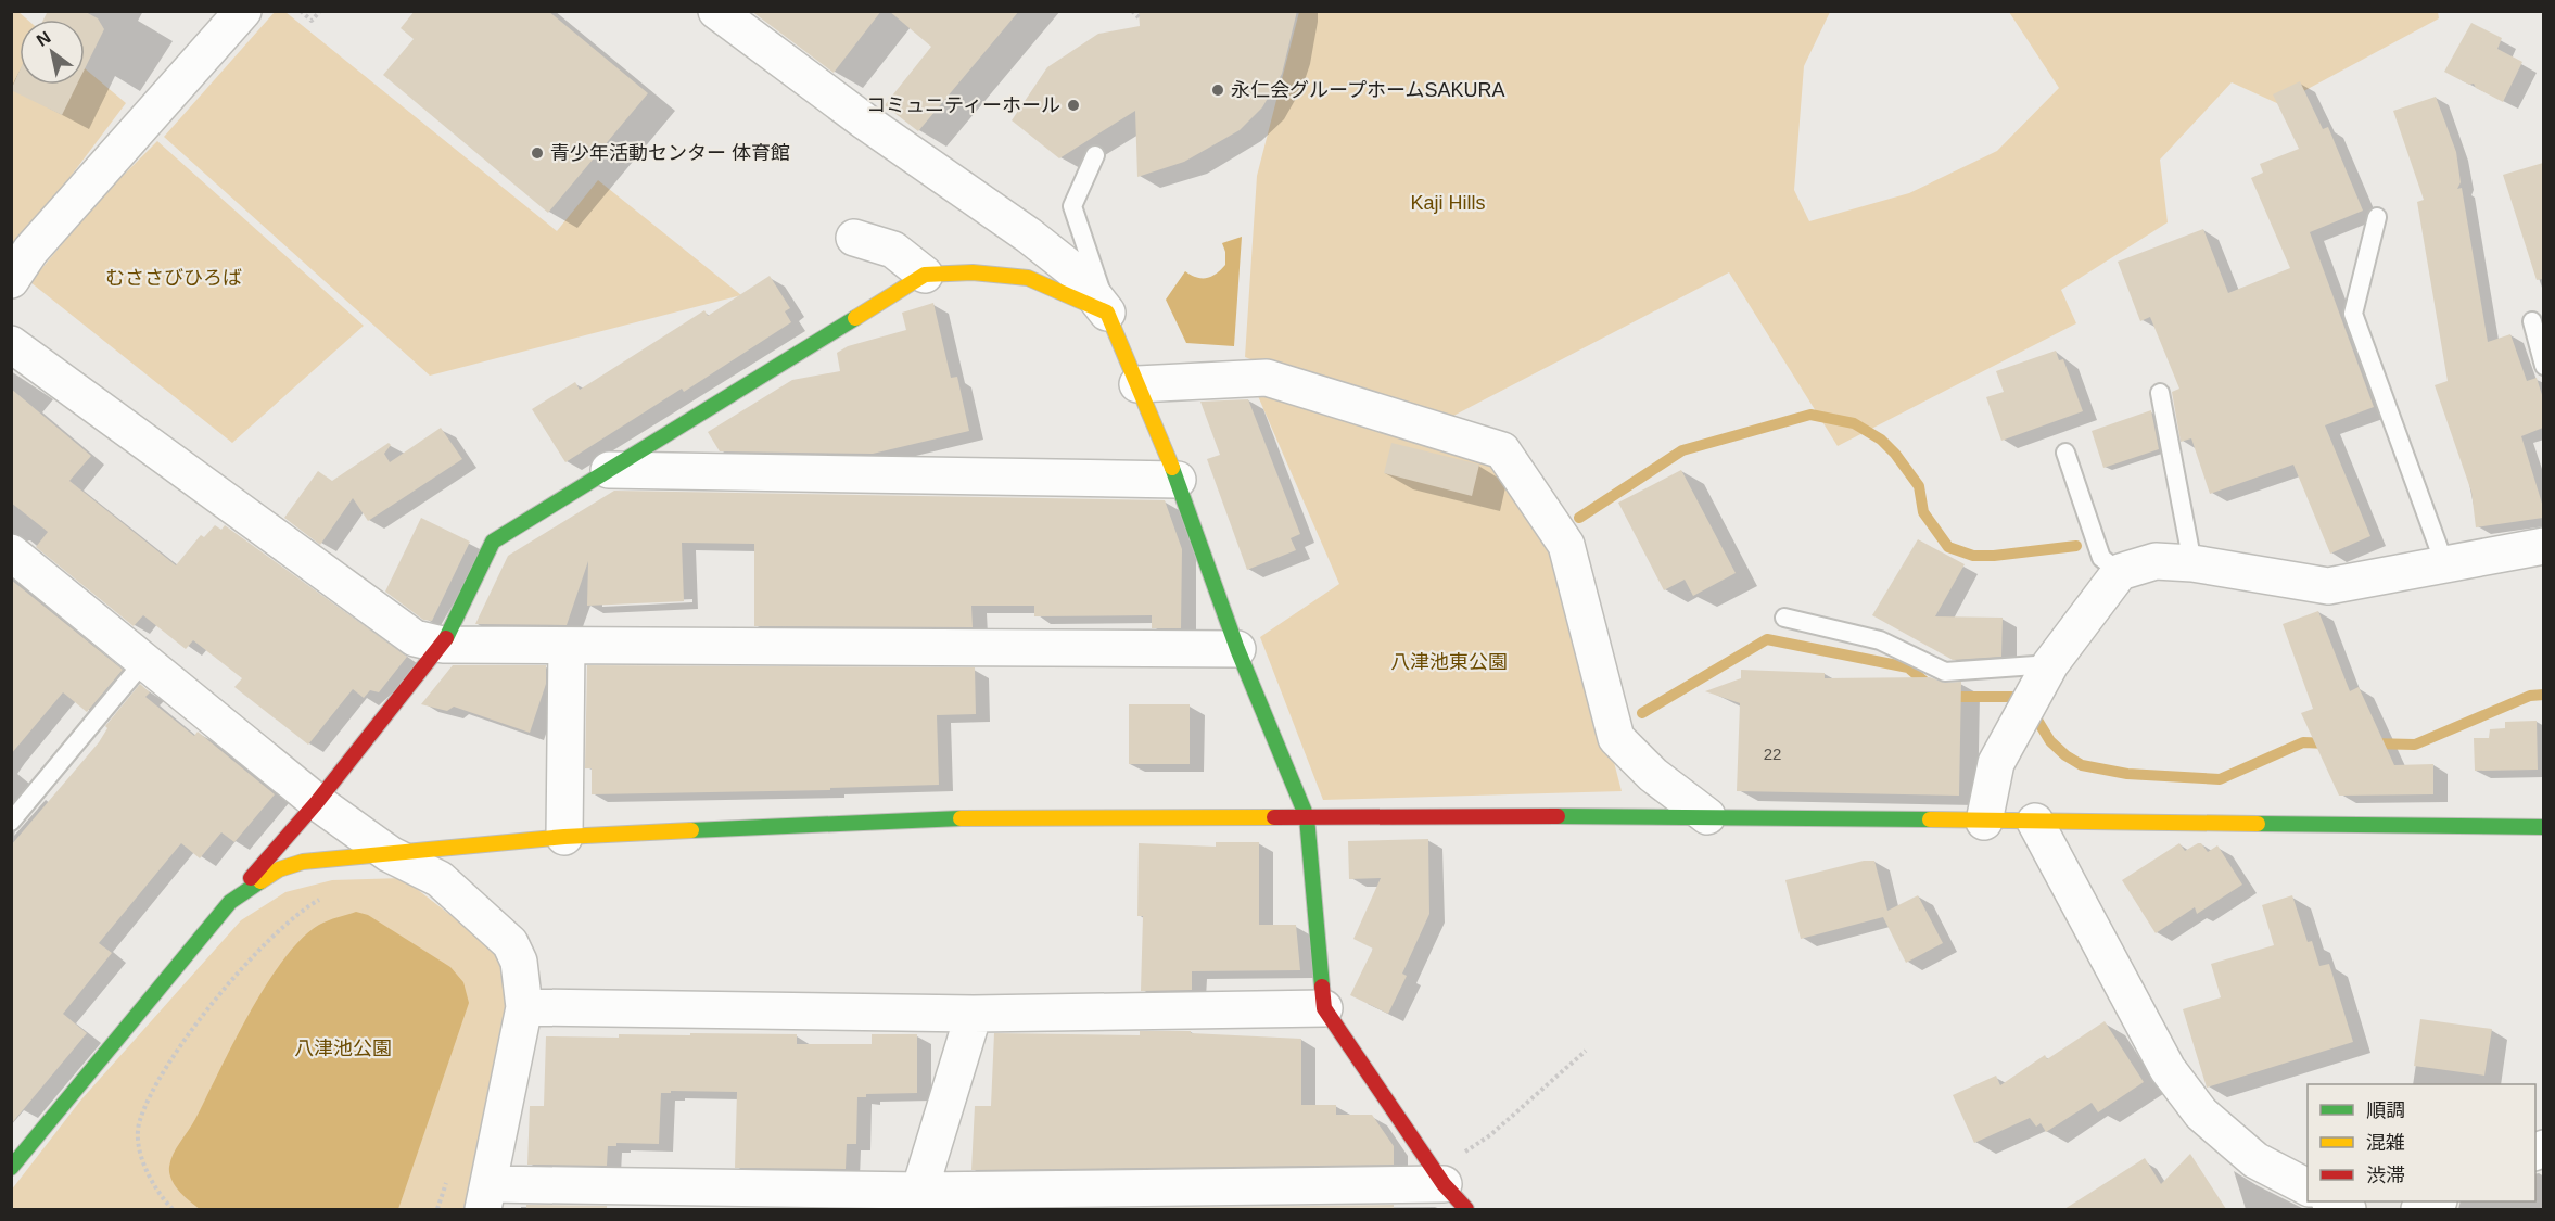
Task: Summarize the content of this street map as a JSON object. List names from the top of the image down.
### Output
{
  "parks": [
    "Kaji Hills",
    "むささびひろば",
    "八津池東公園",
    "八津池公園"
  ],
  "places": ["永仁会グループホームSAKURA", "コミュニティーホール", "青少年活動センター 体育館"],
  "house_numbers": ["22"],
  "legend": ["順調", "混雑", "渋滞"],
  "north": "top left"
}
